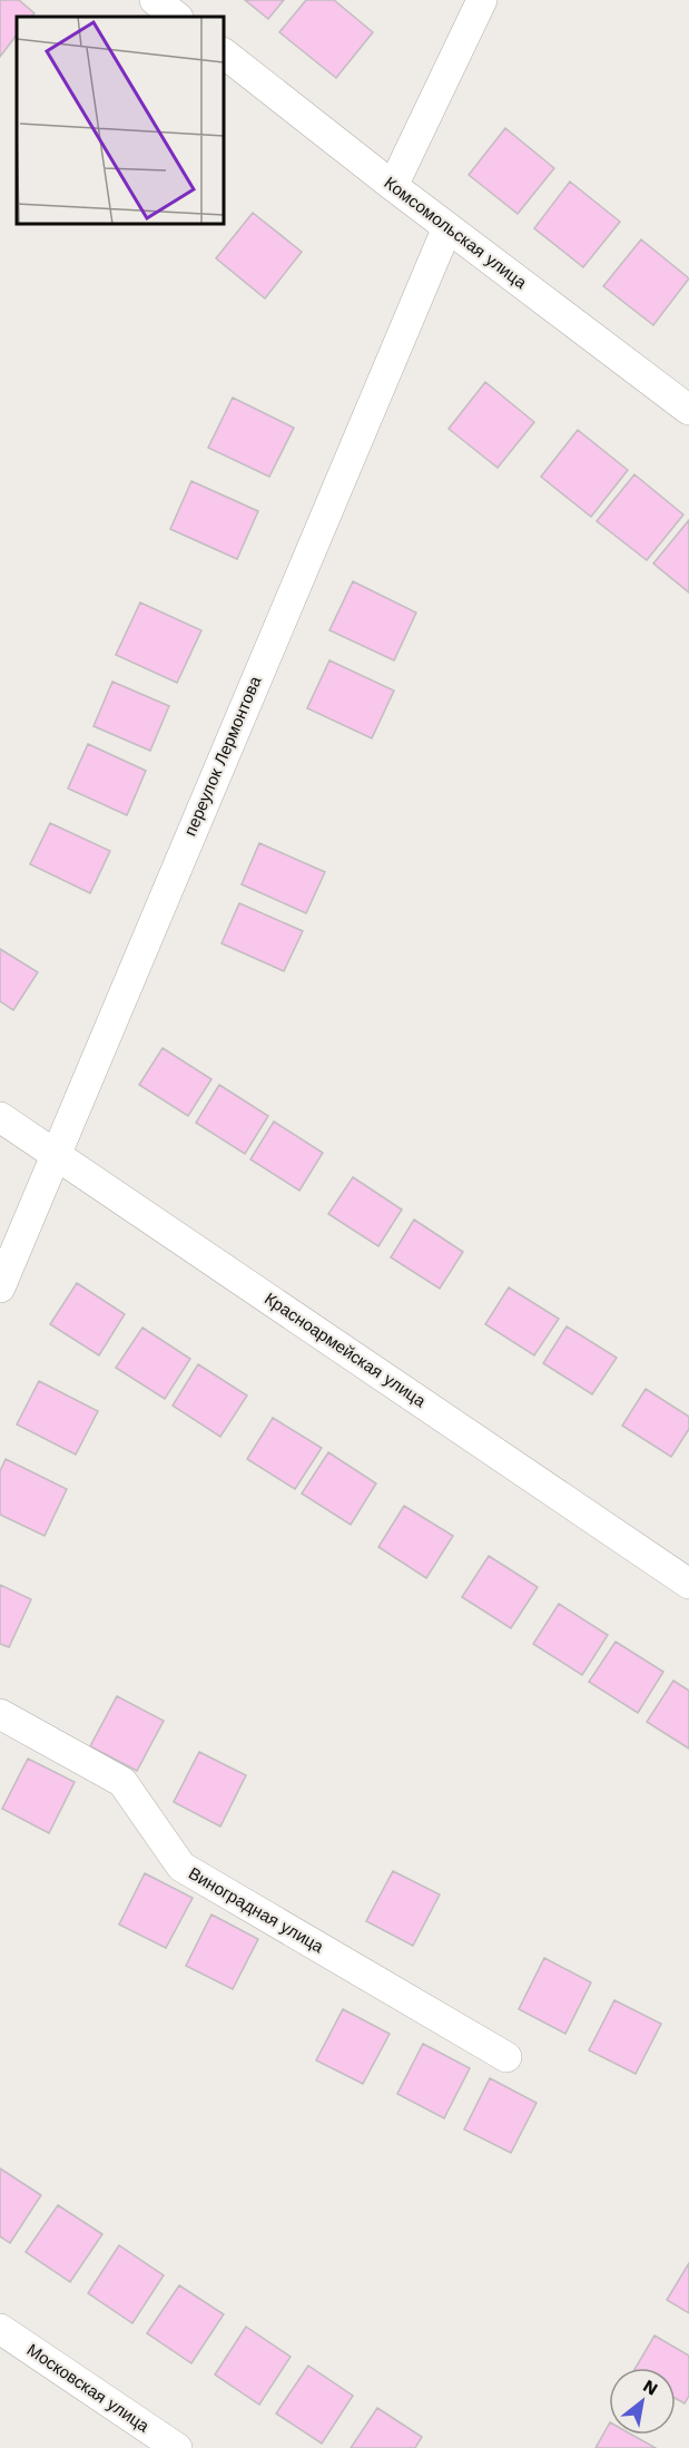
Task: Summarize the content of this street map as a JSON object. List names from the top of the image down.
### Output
{
  "streets": {
    "street": [
      "Комсомольская улица",
      "переулок Лермонтова",
      "Красноармейская улица",
      "Виноградная улица",
      "Московская улица"
    ]
  },
  "crossings": [
    ["Комсомольская улица", "переулок Лермонтова"],
    ["переулок Лермонтова", "Красноармейская улица"]
  ],
  "north": "top right"
}
